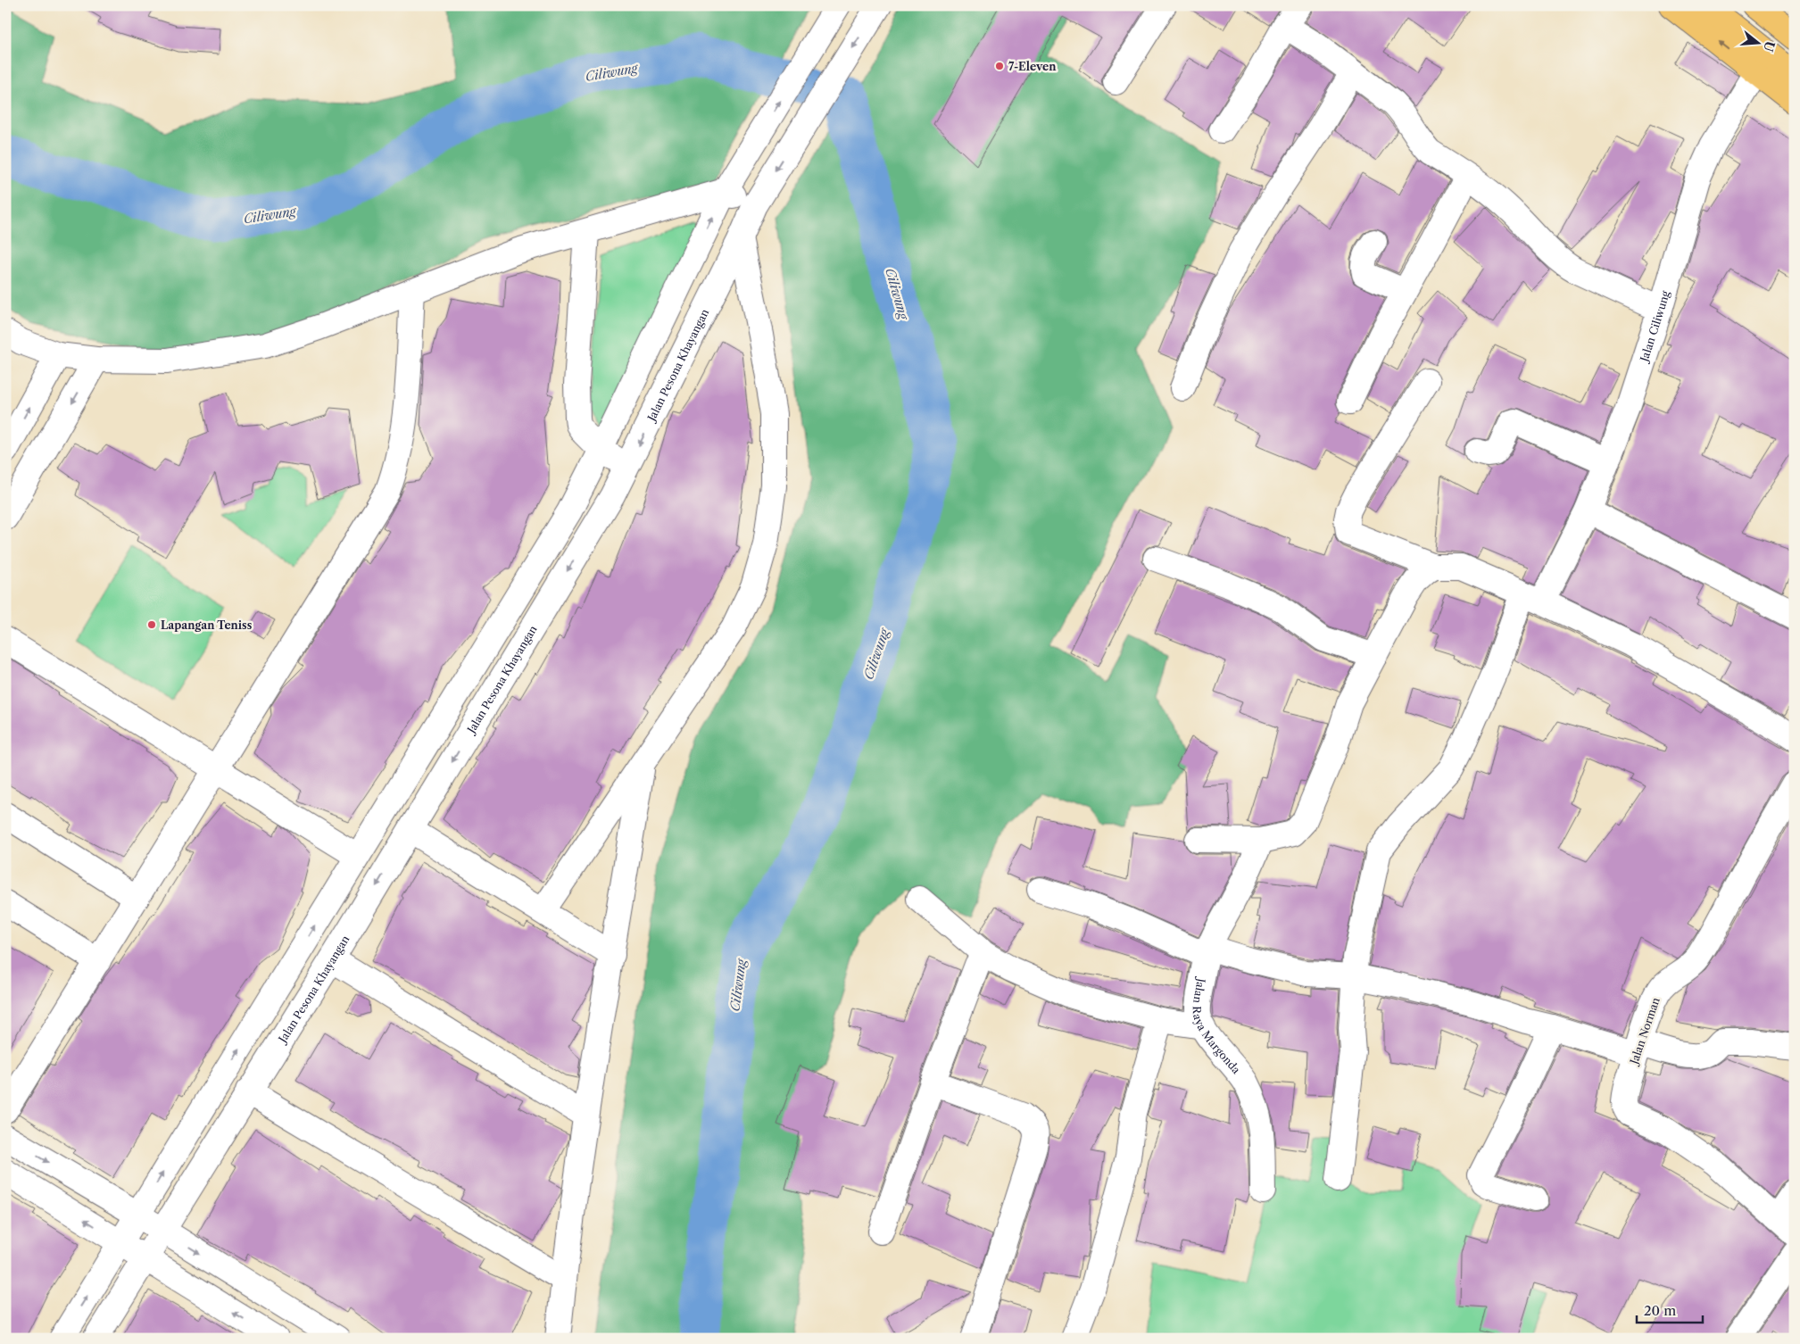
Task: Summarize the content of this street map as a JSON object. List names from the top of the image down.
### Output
{
  "streets": {
    "street": [
      "Jalan Ciliwung",
      "Jalan Pesona Khayangan",
      "Jalan Raya Margonda",
      "Jalan Norman"
    ]
  },
  "water": ["Ciliwung"],
  "places": ["7-Eleven", "Lapangan Teniss"],
  "scale_bar": "20 m",
  "north": "right"
}
